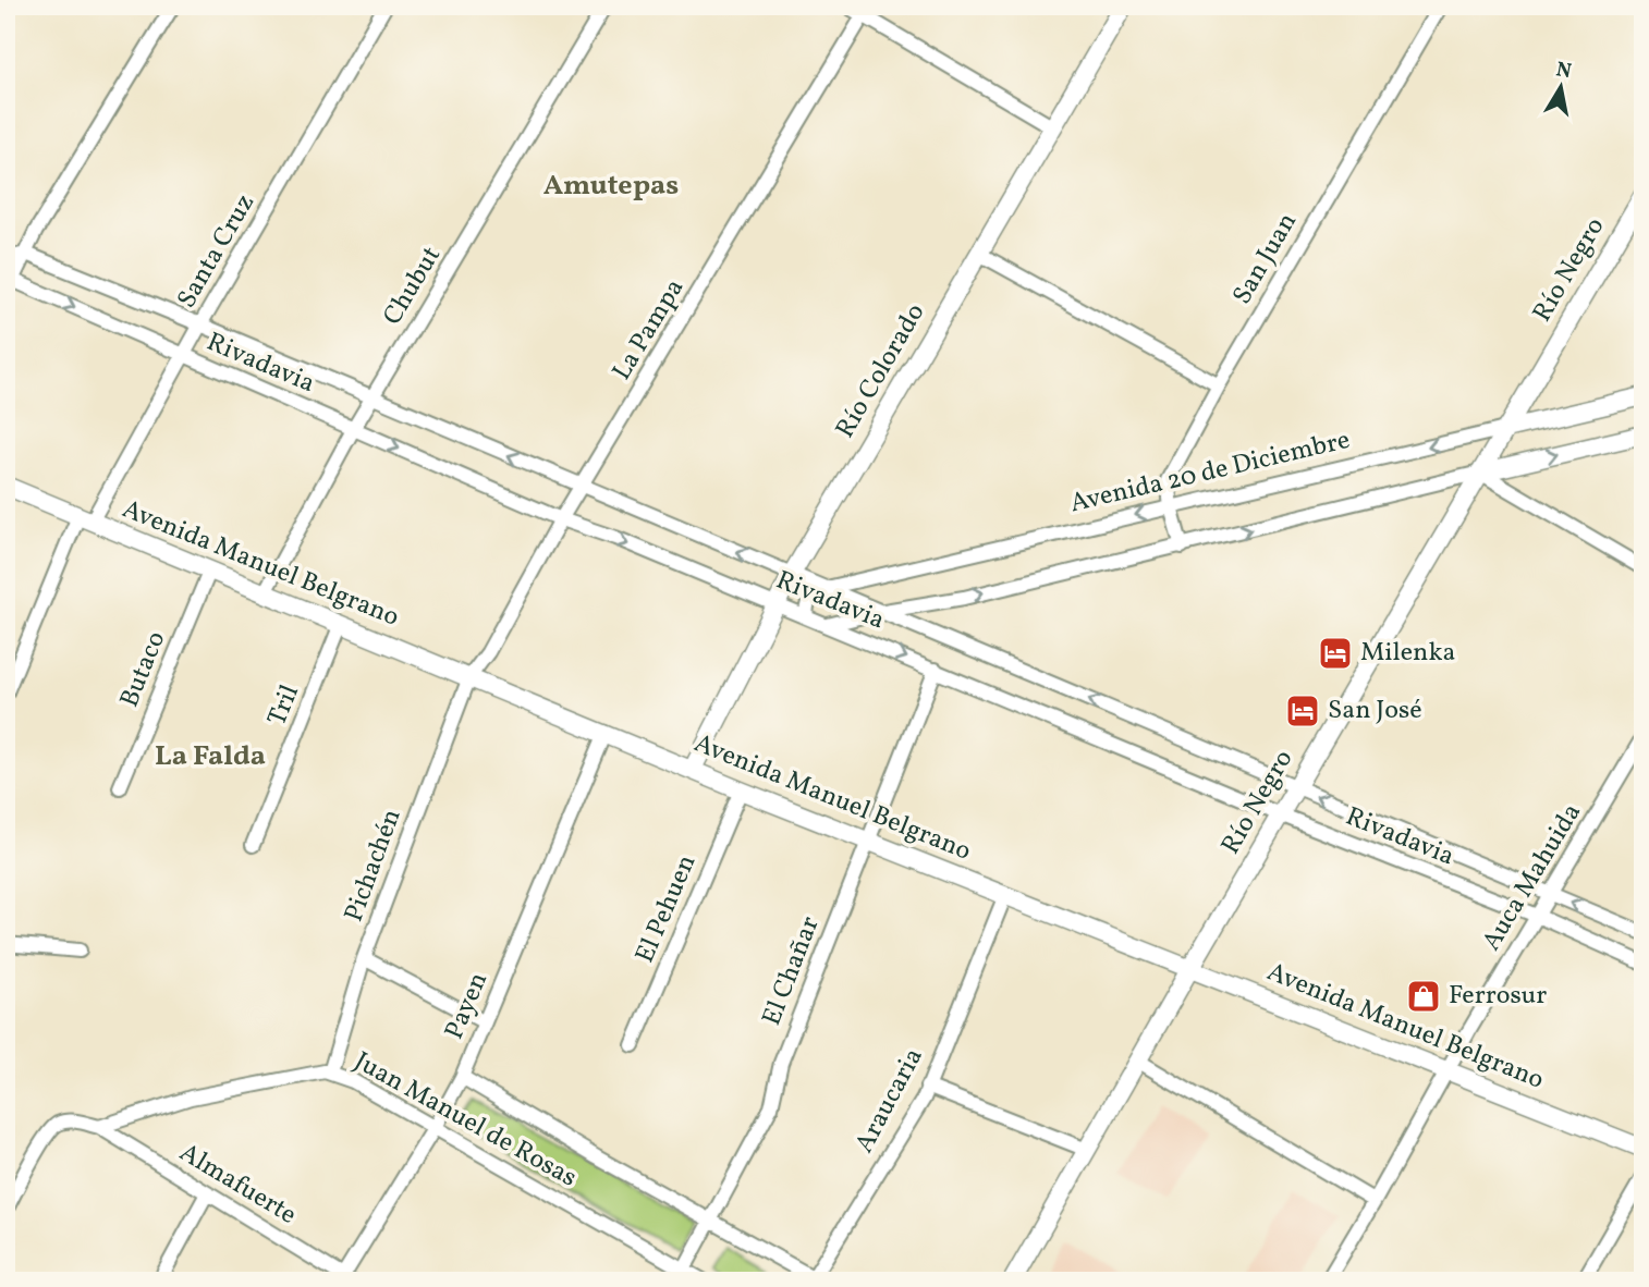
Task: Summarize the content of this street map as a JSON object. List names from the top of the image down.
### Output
{
  "streets": {
    "street": [
      "Santa Cruz",
      "San Juan",
      "Río Negro",
      "Chubut",
      "La Pampa",
      "Rivadavia",
      "Río Colorado",
      "Avenida 20 de Diciembre",
      "Avenida Manuel Belgrano",
      "Butaco",
      "Tril",
      "Pichachén",
      "Auca Mahuida",
      "El Pehuen",
      "El Chañar",
      "Payen",
      "Araucaria",
      "Juan Manuel de Rosas",
      "Almafuerte"
    ]
  },
  "crossings": [
    ["Santa Cruz", "Rivadavia"],
    ["Santa Cruz", "Avenida Manuel Belgrano"],
    ["San Juan", "Avenida 20 de Diciembre"],
    ["Río Negro", "Rivadavia"],
    ["Río Negro", "Avenida 20 de Diciembre"],
    ["Río Negro", "Avenida Manuel Belgrano"],
    ["Chubut", "Rivadavia"],
    ["Chubut", "Avenida Manuel Belgrano"],
    ["La Pampa", "Rivadavia"],
    ["La Pampa", "Avenida Manuel Belgrano"],
    ["La Pampa", "Pichachén"],
    ["Rivadavia", "Río Colorado"],
    ["Rivadavia", "Avenida 20 de Diciembre"],
    ["Rivadavia", "Auca Mahuida"],
    ["Rivadavia", "El Chañar"],
    ["Río Colorado", "Avenida Manuel Belgrano"],
    ["Avenida Manuel Belgrano", "Butaco"],
    ["Avenida Manuel Belgrano", "Tril"],
    ["Avenida Manuel Belgrano", "Pichachén"],
    ["Avenida Manuel Belgrano", "Auca Mahuida"],
    ["Avenida Manuel Belgrano", "El Pehuen"],
    ["Avenida Manuel Belgrano", "El Chañar"],
    ["Avenida Manuel Belgrano", "Payen"],
    ["Avenida Manuel Belgrano", "Araucaria"],
    ["Pichachén", "Juan Manuel de Rosas"],
    ["El Chañar", "Juan Manuel de Rosas"],
    ["Payen", "Juan Manuel de Rosas"],
    ["Payen", "Almafuerte"],
    ["Araucaria", "Juan Manuel de Rosas"],
    ["Juan Manuel de Rosas", "Almafuerte"]
  ],
  "districts": ["Amutepas", "La Falda"],
  "places": {
    "hotel": ["Milenka", "San José"],
    "shop": ["Ferrosur"]
  },
  "north": "top"
}
